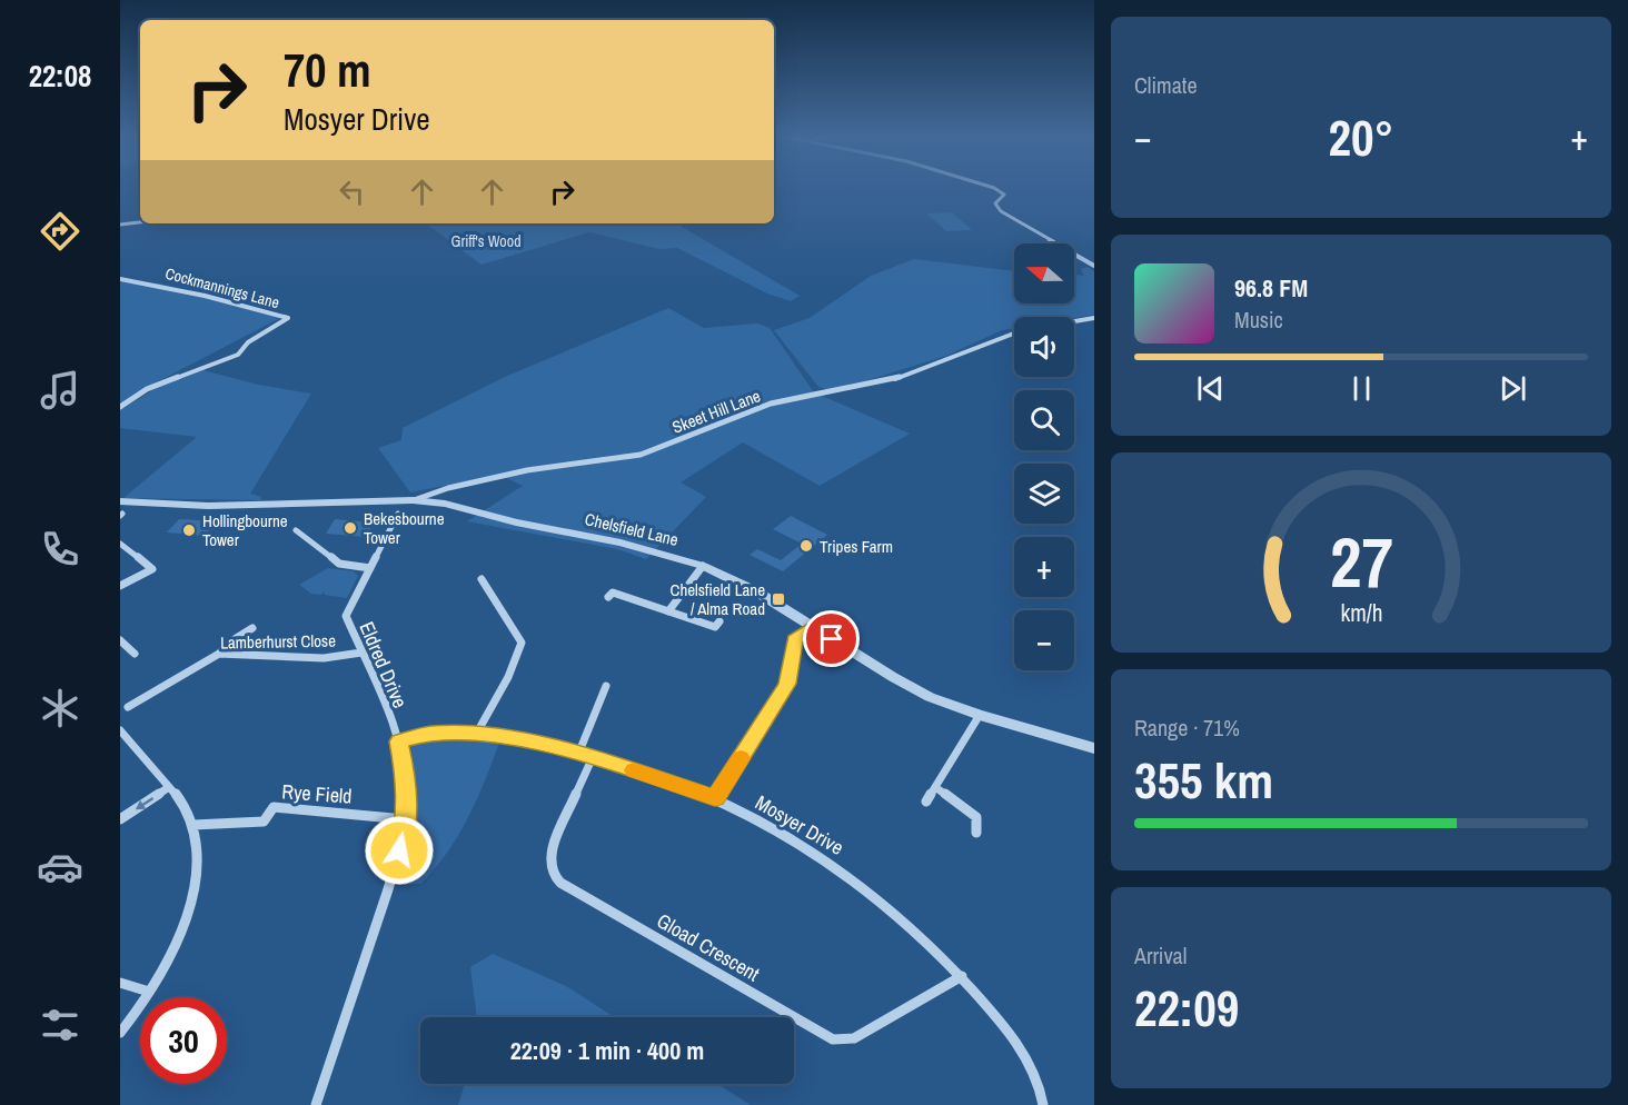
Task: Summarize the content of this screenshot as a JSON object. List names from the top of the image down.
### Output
{
  "streets": {
    "street": [
      "Cockmannings Lane",
      "Skeet Hill Lane",
      "Chelsfield Lane",
      "Lamberhurst Close",
      "Eldred Drive",
      "Rye Field",
      "Mosyer Drive",
      "Gload Crescent"
    ]
  },
  "crossings": [
    ["Skeet Hill Lane", "Chelsfield Lane"],
    ["Lamberhurst Close", "Eldred Drive"],
    ["Eldred Drive", "Rye Field"],
    ["Eldred Drive", "Mosyer Drive"],
    ["Mosyer Drive", "Gload Crescent"]
  ],
  "parks": ["Griff's Wood"],
  "places": {
    "other": ["Bekesbourne Tower", "Hollingbourne Tower", "Tripes Farm"],
    "transit": ["Chelsfield Lane / Alma Road"]
  },
  "north": "left",
  "page": {
    "tabs": "22:08",
    "tile": [
      "Climate",
      ["Range · 71%", "355 km"],
      ["Arrival", "22:09"]
    ],
    "turn": ["70 m", "Mosyer Drive"],
    "heat": ["−", "20°", "+"],
    "map_buttons": ["+", "−"],
    "song": ["96.8 FM", "Music"],
    "limit": "30",
    "trip": "22:09 · 1 min · 400 m",
    "gauge": ["27", "km/h"]
  }
}
